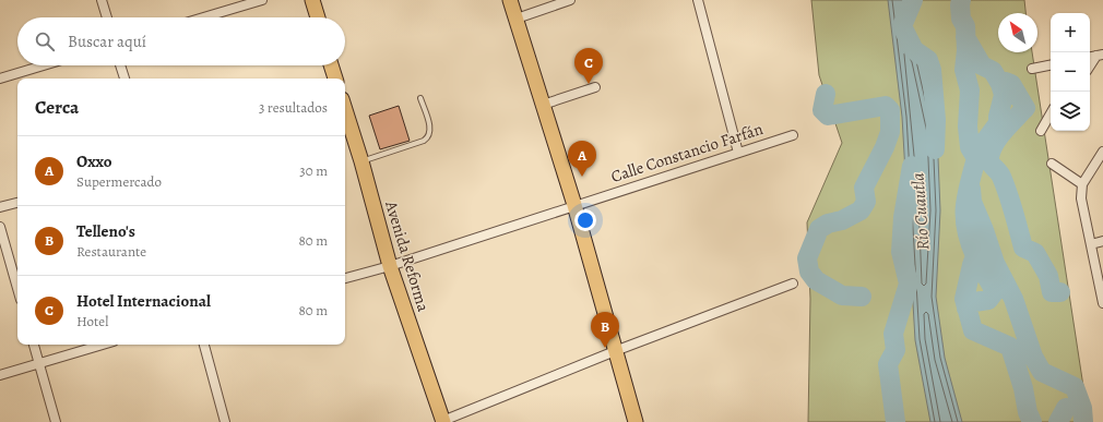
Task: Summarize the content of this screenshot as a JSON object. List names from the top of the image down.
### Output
{
  "streets": {
    "main road": ["Avenida Reforma"],
    "street": ["Calle Constancio Farfán"]
  },
  "crossings": [
    ["Calle Constancio Farfán", "Avenida Reforma"]
  ],
  "water": ["Río Cuautla"],
  "north": "top left",
  "page": {
    "map_buttons": ["+", "−"],
    "search": "Buscar aquí",
    "pins": ["C", "A", "B"],
    "heading": ["Cerca", "3 resultados"],
    "list": [
      {
        "mark": "A",
        "name": "Oxxo",
        "note": "Supermercado",
        "value": "30 m"
      },
      {
        "mark": "B",
        "name": "Telleno's",
        "note": "Restaurante",
        "value": "80 m"
      },
      {
        "mark": "C",
        "name": "Hotel Internacional",
        "note": "Hotel",
        "value": "80 m"
      }
    ]
  }
}
